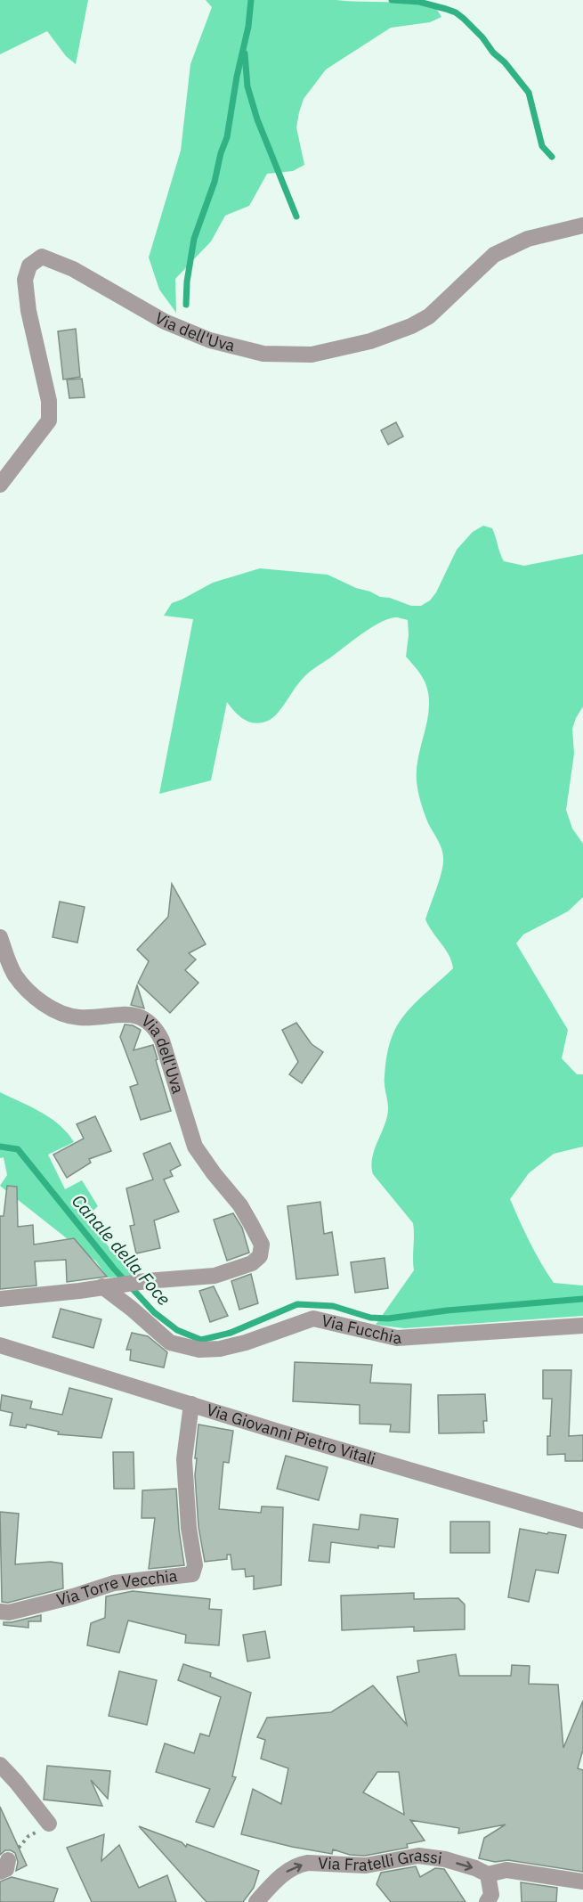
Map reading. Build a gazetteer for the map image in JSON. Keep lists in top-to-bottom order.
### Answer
{
  "streets": {
    "street": [
      "Via dell'Uva",
      "Via Fucchia",
      "Via Giovanni Pietro Vitali",
      "Via Torre Vecchia",
      "Via Fratelli Grassi"
    ]
  },
  "crossings": [
    ["Via dell'Uva", "Via Fucchia"],
    ["Via Giovanni Pietro Vitali", "Via Torre Vecchia"]
  ],
  "one_way": ["Via Fratelli Grassi"],
  "water": ["Canale della Foce"]
}
